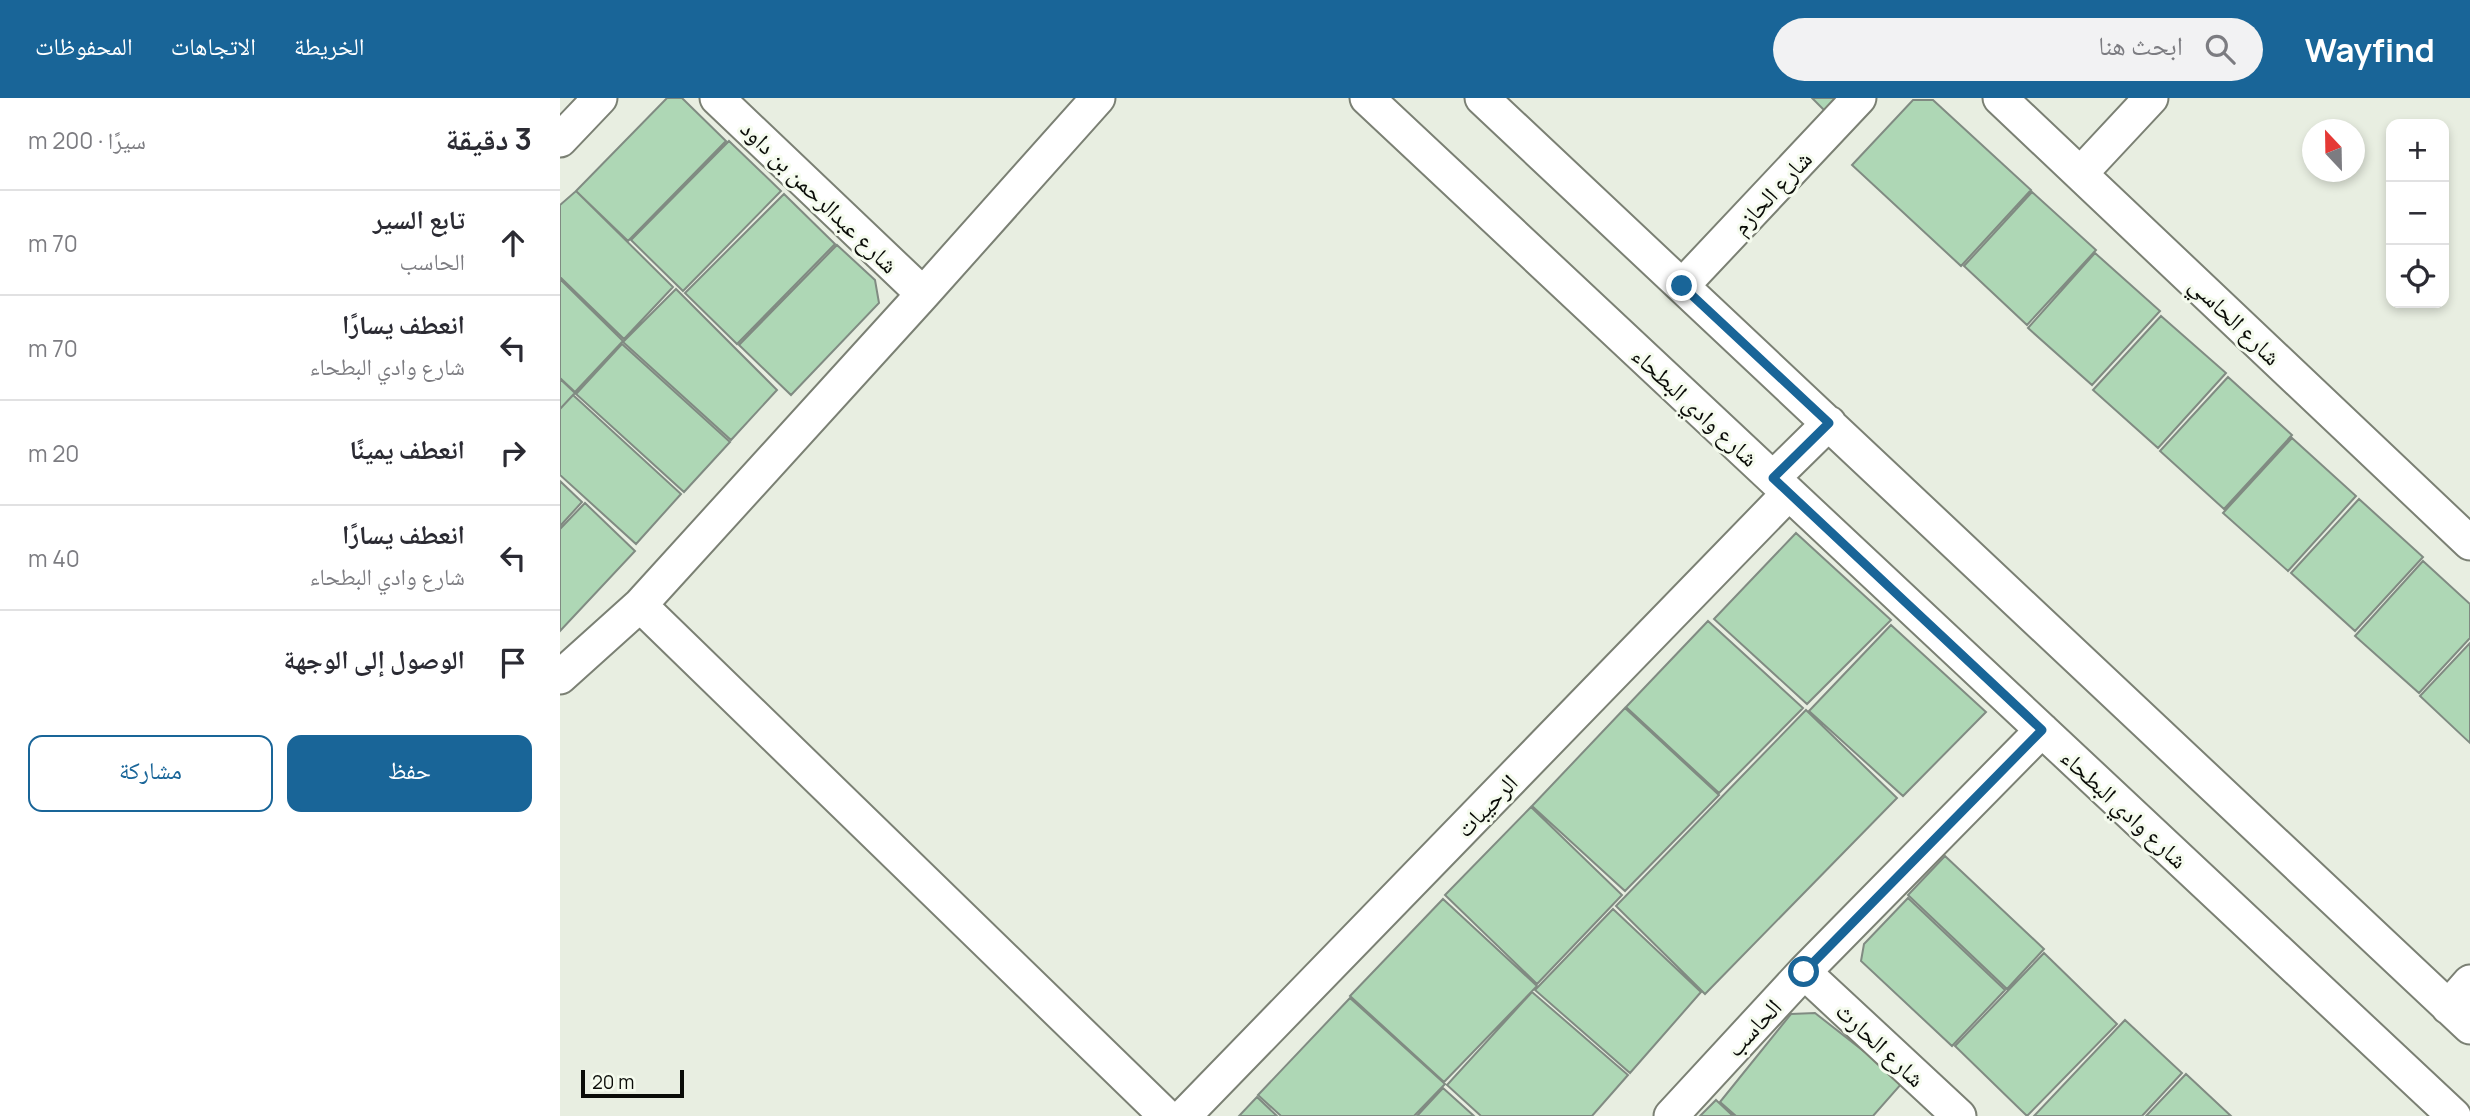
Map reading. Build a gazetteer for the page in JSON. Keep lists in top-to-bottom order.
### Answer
{
  "streets": {
    "street": [
      "شارع الحازم",
      "شارع عبدالرحمن بن داود",
      "شارع الحاسي",
      "شارع وادي البطحاء",
      "الرحيبات",
      "الحاسب",
      "شارع الحارث"
    ]
  },
  "crossings": [
    ["شارع وادي البطحاء", "الرحيبات"],
    ["شارع وادي البطحاء", "الحاسب"],
    ["الحاسب", "شارع الحارث"]
  ],
  "scale_bar": "20 m",
  "north": "top",
  "page": {
    "header": "Wayfind",
    "search": "ابحث هنا",
    "nav": ["الخريطة", "الاتجاهات", "المحفوظات"],
    "heading": ["3 دقيقة", "سيرًا · 200 m"],
    "map_buttons": ["+", "−"],
    "list": [
      ["تابع السير", "الحاسب", "70 m"],
      ["انعطف يسارًا", "شارع وادي البطحاء", "70 m"],
      ["انعطف يمينًا", "20 m"],
      ["انعطف يسارًا", "شارع وادي البطحاء", "40 m"],
      "الوصول إلى الوجهة"
    ],
    "buttons": ["حفظ", "مشاركة"],
    "scale": "20 m"
  }
}
